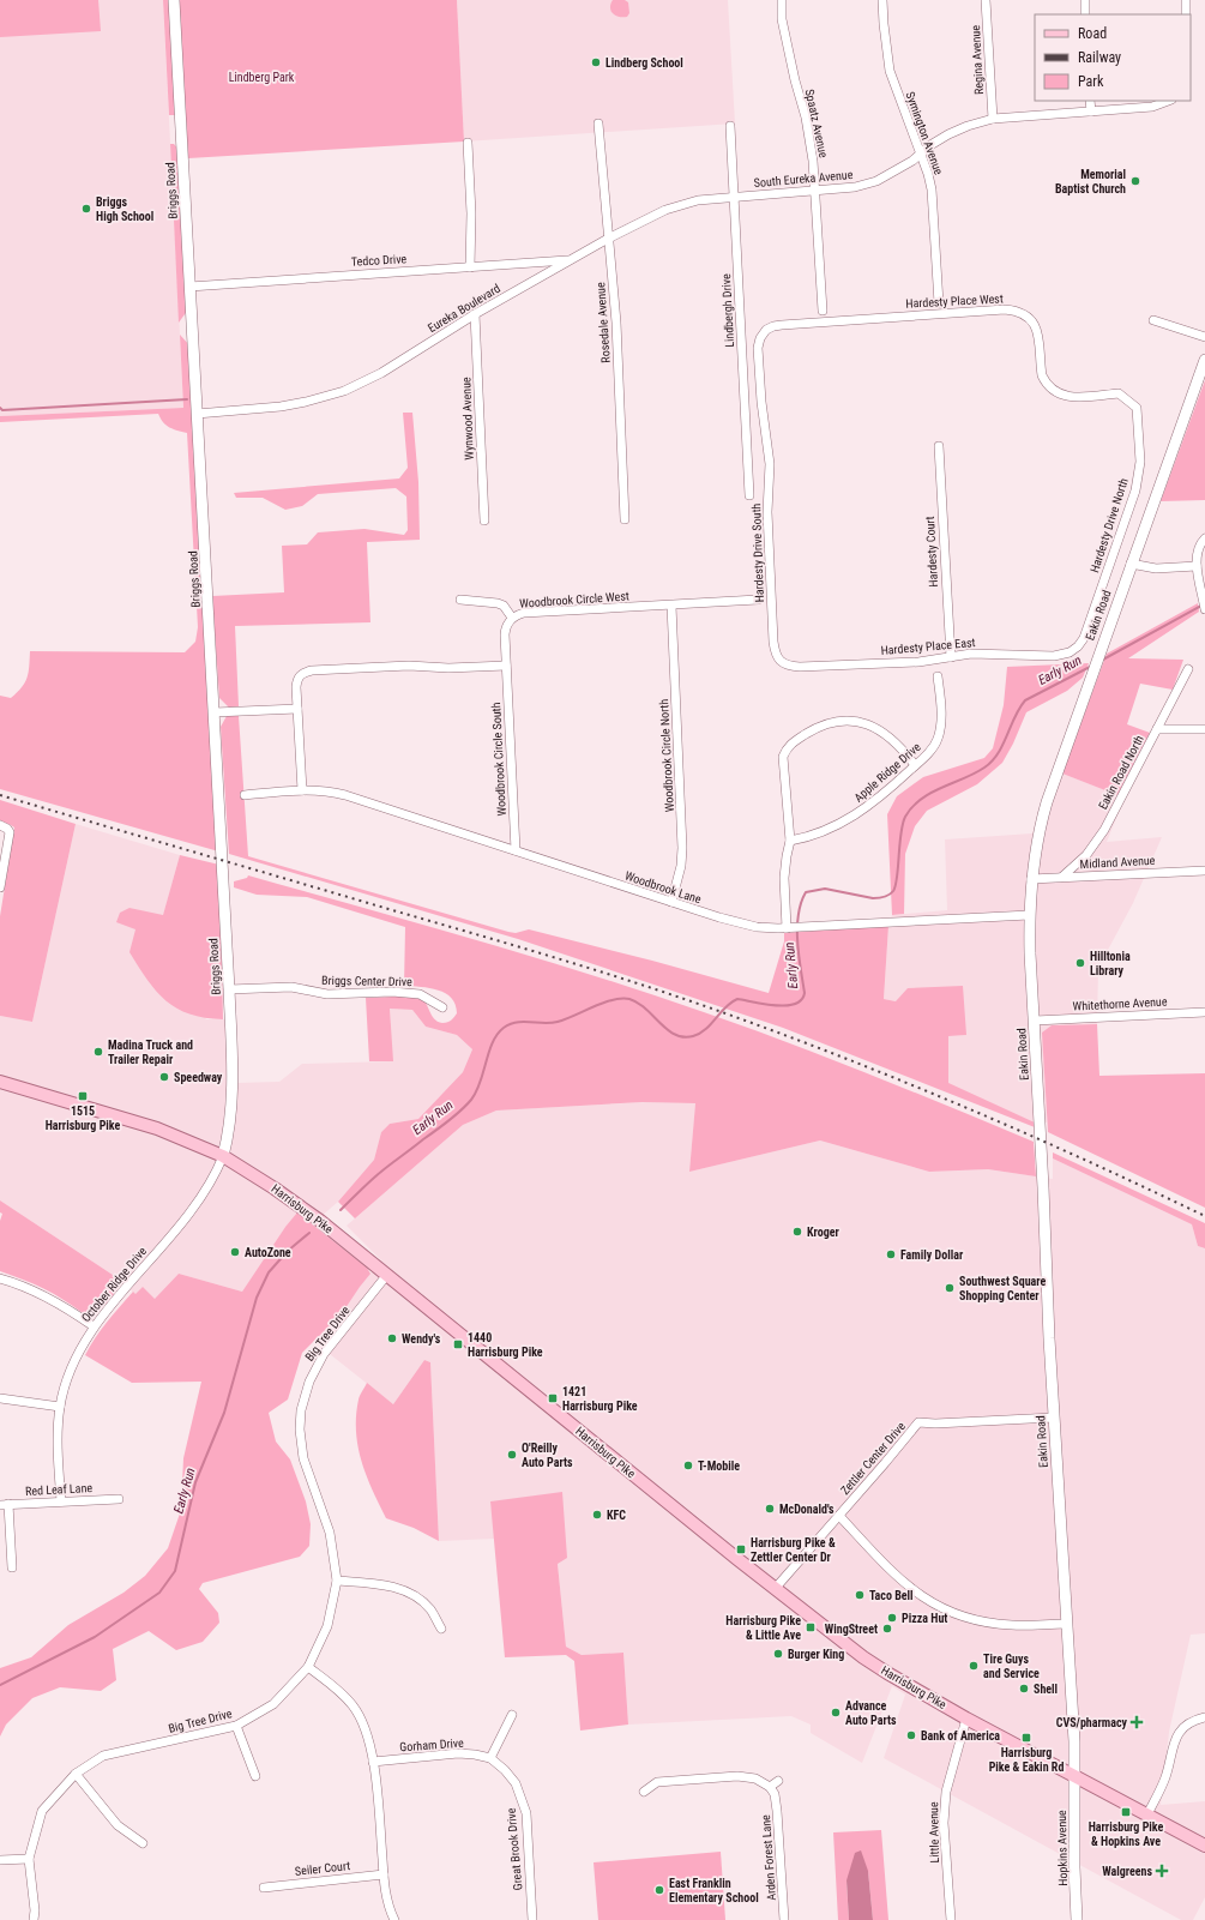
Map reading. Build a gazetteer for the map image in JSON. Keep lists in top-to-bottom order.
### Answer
{
  "streets": {
    "main road": ["Harrisburg Pike"],
    "street": [
      "Regina Avenue",
      "Spaatz Avenue",
      "Symington Avenue",
      "South Eureka Avenue",
      "Briggs Road",
      "Tedco Drive",
      "Hardesty Place West",
      "Eureka Boulevard",
      "Lindbergh Drive",
      "Rosedale Avenue",
      "Wynwood Avenue",
      "Hardesty Drive North",
      "Hardesty Court",
      "Hardesty Drive South",
      "Woodbrook Circle West",
      "Eakin Road",
      "Hardesty Place East",
      "Woodbrook Circle North",
      "Woodbrook Circle South",
      "Apple Ridge Drive",
      "Eakin Road North",
      "Midland Avenue",
      "Woodbrook Lane",
      "Briggs Center Drive",
      "Whitethorne Avenue",
      "October Ridge Drive",
      "Big Tree Drive",
      "Zettler Center Drive",
      "Red Leaf Lane",
      "Gorham Drive",
      "Little Avenue",
      "Hopkins Avenue",
      "Great Brook Drive",
      "Arden Forest Lane",
      "Seiler Court"
    ]
  },
  "crossings": [
    ["Regina Avenue", "South Eureka Avenue"],
    ["Spaatz Avenue", "South Eureka Avenue"],
    ["Symington Avenue", "South Eureka Avenue"],
    ["South Eureka Avenue", "Eureka Boulevard"],
    ["South Eureka Avenue", "Lindbergh Drive"],
    ["Briggs Road", "Tedco Drive"],
    ["Briggs Road", "Eureka Boulevard"],
    ["Briggs Road", "Briggs Center Drive"],
    ["Briggs Road", "Harrisburg Pike"],
    ["Briggs Road", "October Ridge Drive"],
    ["Tedco Drive", "Eureka Boulevard"],
    ["Hardesty Place West", "Hardesty Drive North"],
    ["Hardesty Place West", "Hardesty Drive South"],
    ["Eureka Boulevard", "Lindbergh Drive"],
    ["Eureka Boulevard", "Rosedale Avenue"],
    ["Eureka Boulevard", "Wynwood Avenue"],
    ["Hardesty Drive North", "Hardesty Place East"],
    ["Hardesty Court", "Hardesty Place East"],
    ["Hardesty Drive South", "Hardesty Place East"],
    ["Woodbrook Circle West", "Woodbrook Circle North"],
    ["Woodbrook Circle West", "Woodbrook Circle South"],
    ["Eakin Road", "Midland Avenue"],
    ["Eakin Road", "Woodbrook Lane"],
    ["Eakin Road", "Whitethorne Avenue"],
    ["Eakin Road", "Harrisburg Pike"],
    ["Eakin Road", "Zettler Center Drive"],
    ["Eakin Road", "Hopkins Avenue"],
    ["Woodbrook Circle North", "Woodbrook Lane"],
    ["Woodbrook Circle South", "Woodbrook Lane"],
    ["Eakin Road North", "Midland Avenue"],
    ["Harrisburg Pike", "October Ridge Drive"],
    ["Harrisburg Pike", "Big Tree Drive"],
    ["Harrisburg Pike", "Zettler Center Drive"],
    ["Harrisburg Pike", "Little Avenue"],
    ["Harrisburg Pike", "Hopkins Avenue"],
    ["October Ridge Drive", "Red Leaf Lane"],
    ["Gorham Drive", "Great Brook Drive"]
  ],
  "water": ["Early Run"],
  "parks": ["Lindberg Park"],
  "places": {
    "other": [
      "Lindberg School",
      "Memorial Baptist Church",
      "Briggs High School",
      "Hilltonia Library",
      "Madina Truck and Trailer Repair",
      "Speedway",
      "Kroger",
      "AutoZone",
      "Family Dollar",
      "Southwest Square Shopping Center",
      "Wendy's",
      "O'Reilly Auto Parts",
      "T-Mobile",
      "McDonald's",
      "KFC",
      "Taco Bell",
      "Pizza Hut",
      "WingStreet",
      "Burger King",
      "Tire Guys and Service",
      "Shell",
      "Advance Auto Parts",
      "Bank of America",
      "East Franklin Elementary School"
    ],
    "transit": [
      "1515 Harrisburg Pike",
      "1440 Harrisburg Pike",
      "1421 Harrisburg Pike",
      "Harrisburg Pike & Zettler Center Dr",
      "Harrisburg Pike & Little Ave",
      "Harrisburg Pike & Eakin Rd",
      "Harrisburg Pike & Hopkins Ave"
    ],
    "health": ["CVS/pharmacy", "Walgreens"]
  },
  "legend": ["Road", "Railway", "Park"]
}
